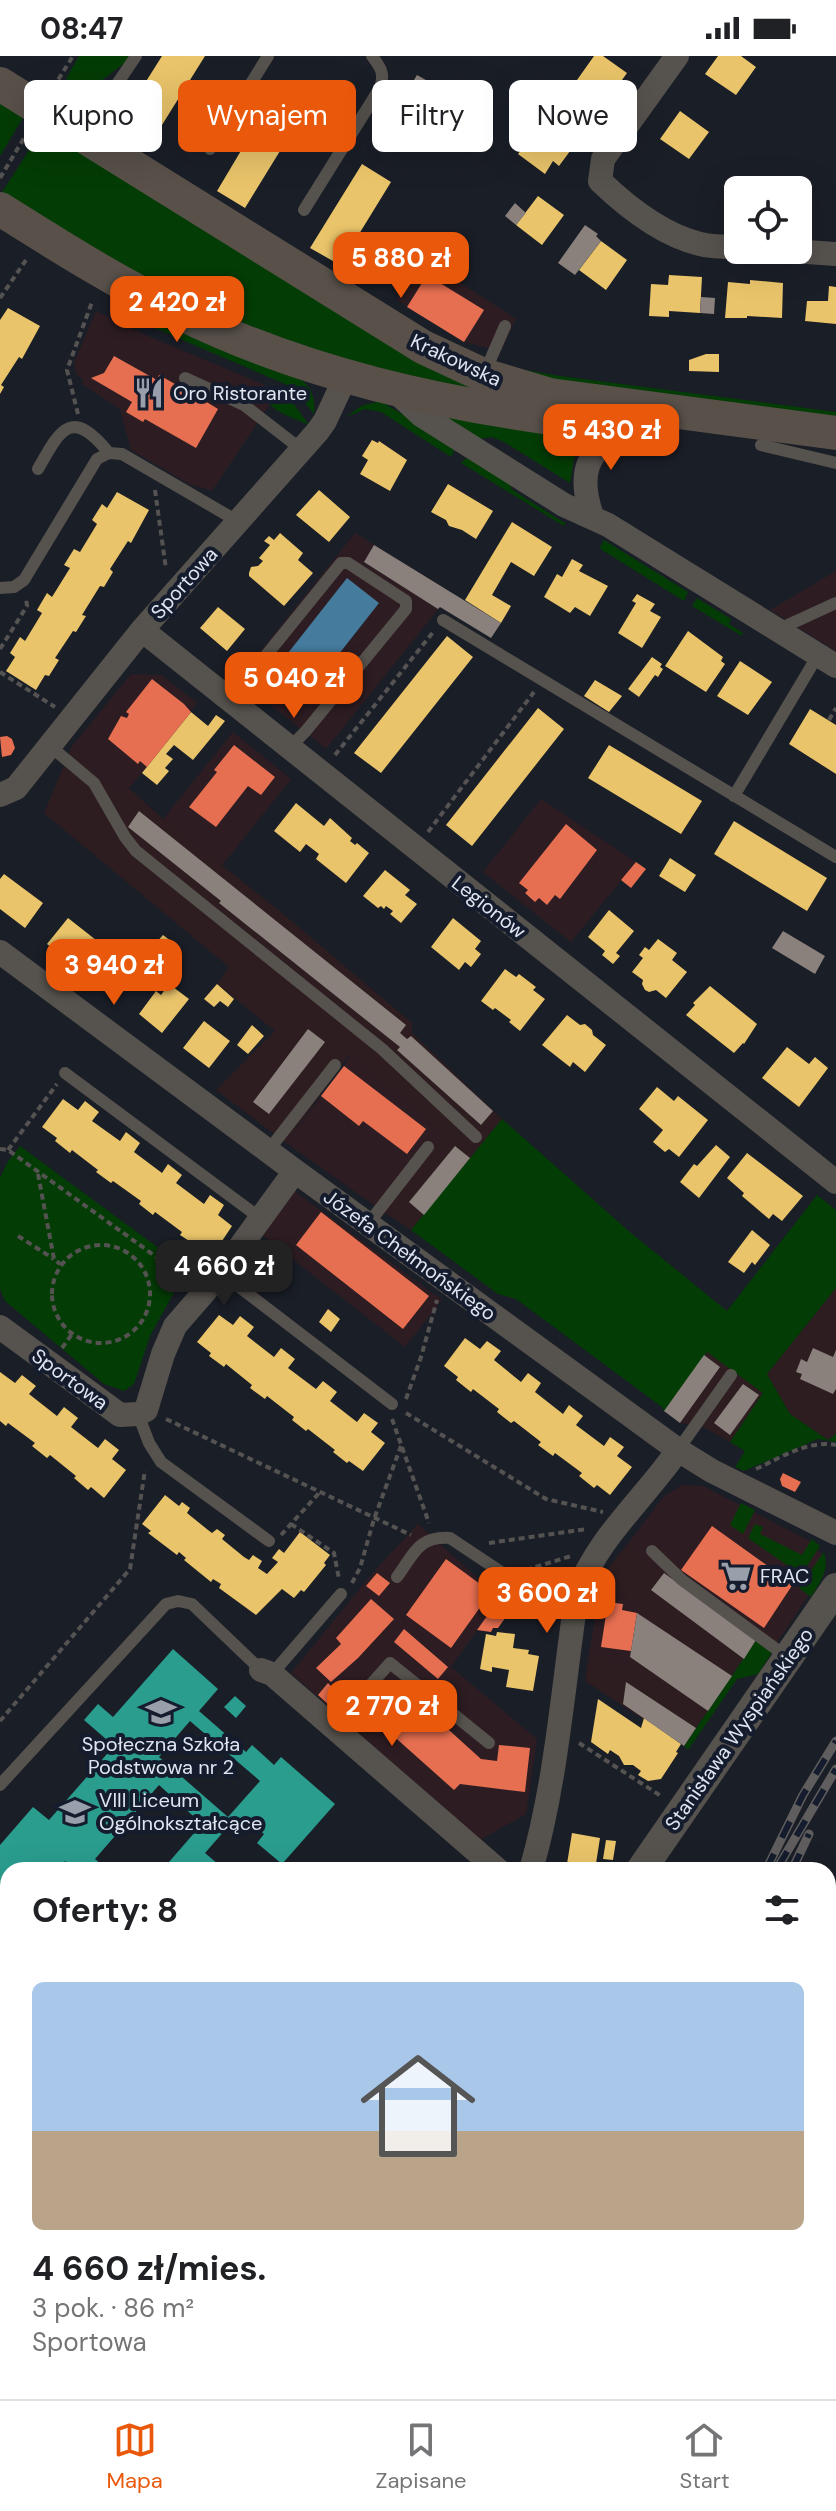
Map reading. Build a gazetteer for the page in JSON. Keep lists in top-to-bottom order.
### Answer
{
  "streets": {
    "main road": ["Krakowska"],
    "street": [
      "Sportowa",
      "Legionów",
      "Józefa Chełmońskiego",
      "Stanisława Wyspiańskiego"
    ]
  },
  "crossings": [
    ["Krakowska", "Sportowa"],
    ["Sportowa", "Legionów"]
  ],
  "places": {
    "restaurant": ["Oro Ristorante"],
    "supermarket": ["FRAC"],
    "school or university": ["Społeczna Szkoła Podstwowa nr 2", "VIII Liceum Ogólnokształcące"]
  },
  "page": {
    "status": "08:47",
    "chip": [
      "Kupno",
      "Wynajem",
      "Filtry",
      "Nowe"
    ],
    "price": [
      "5 880 zł",
      "2 420 zł",
      "5 430 zł",
      "5 040 zł",
      "3 940 zł",
      "4 660 zł",
      "3 600 zł",
      "2 770 zł"
    ],
    "heading": "Oferty: 8",
    "list": [
      {
        "name": "4 660 zł/mies.",
        "note": "3 pok. · 86 m² · Sportowa"
      }
    ],
    "tabs": ["Mapa", "Zapisane", "Start"]
  }
}
